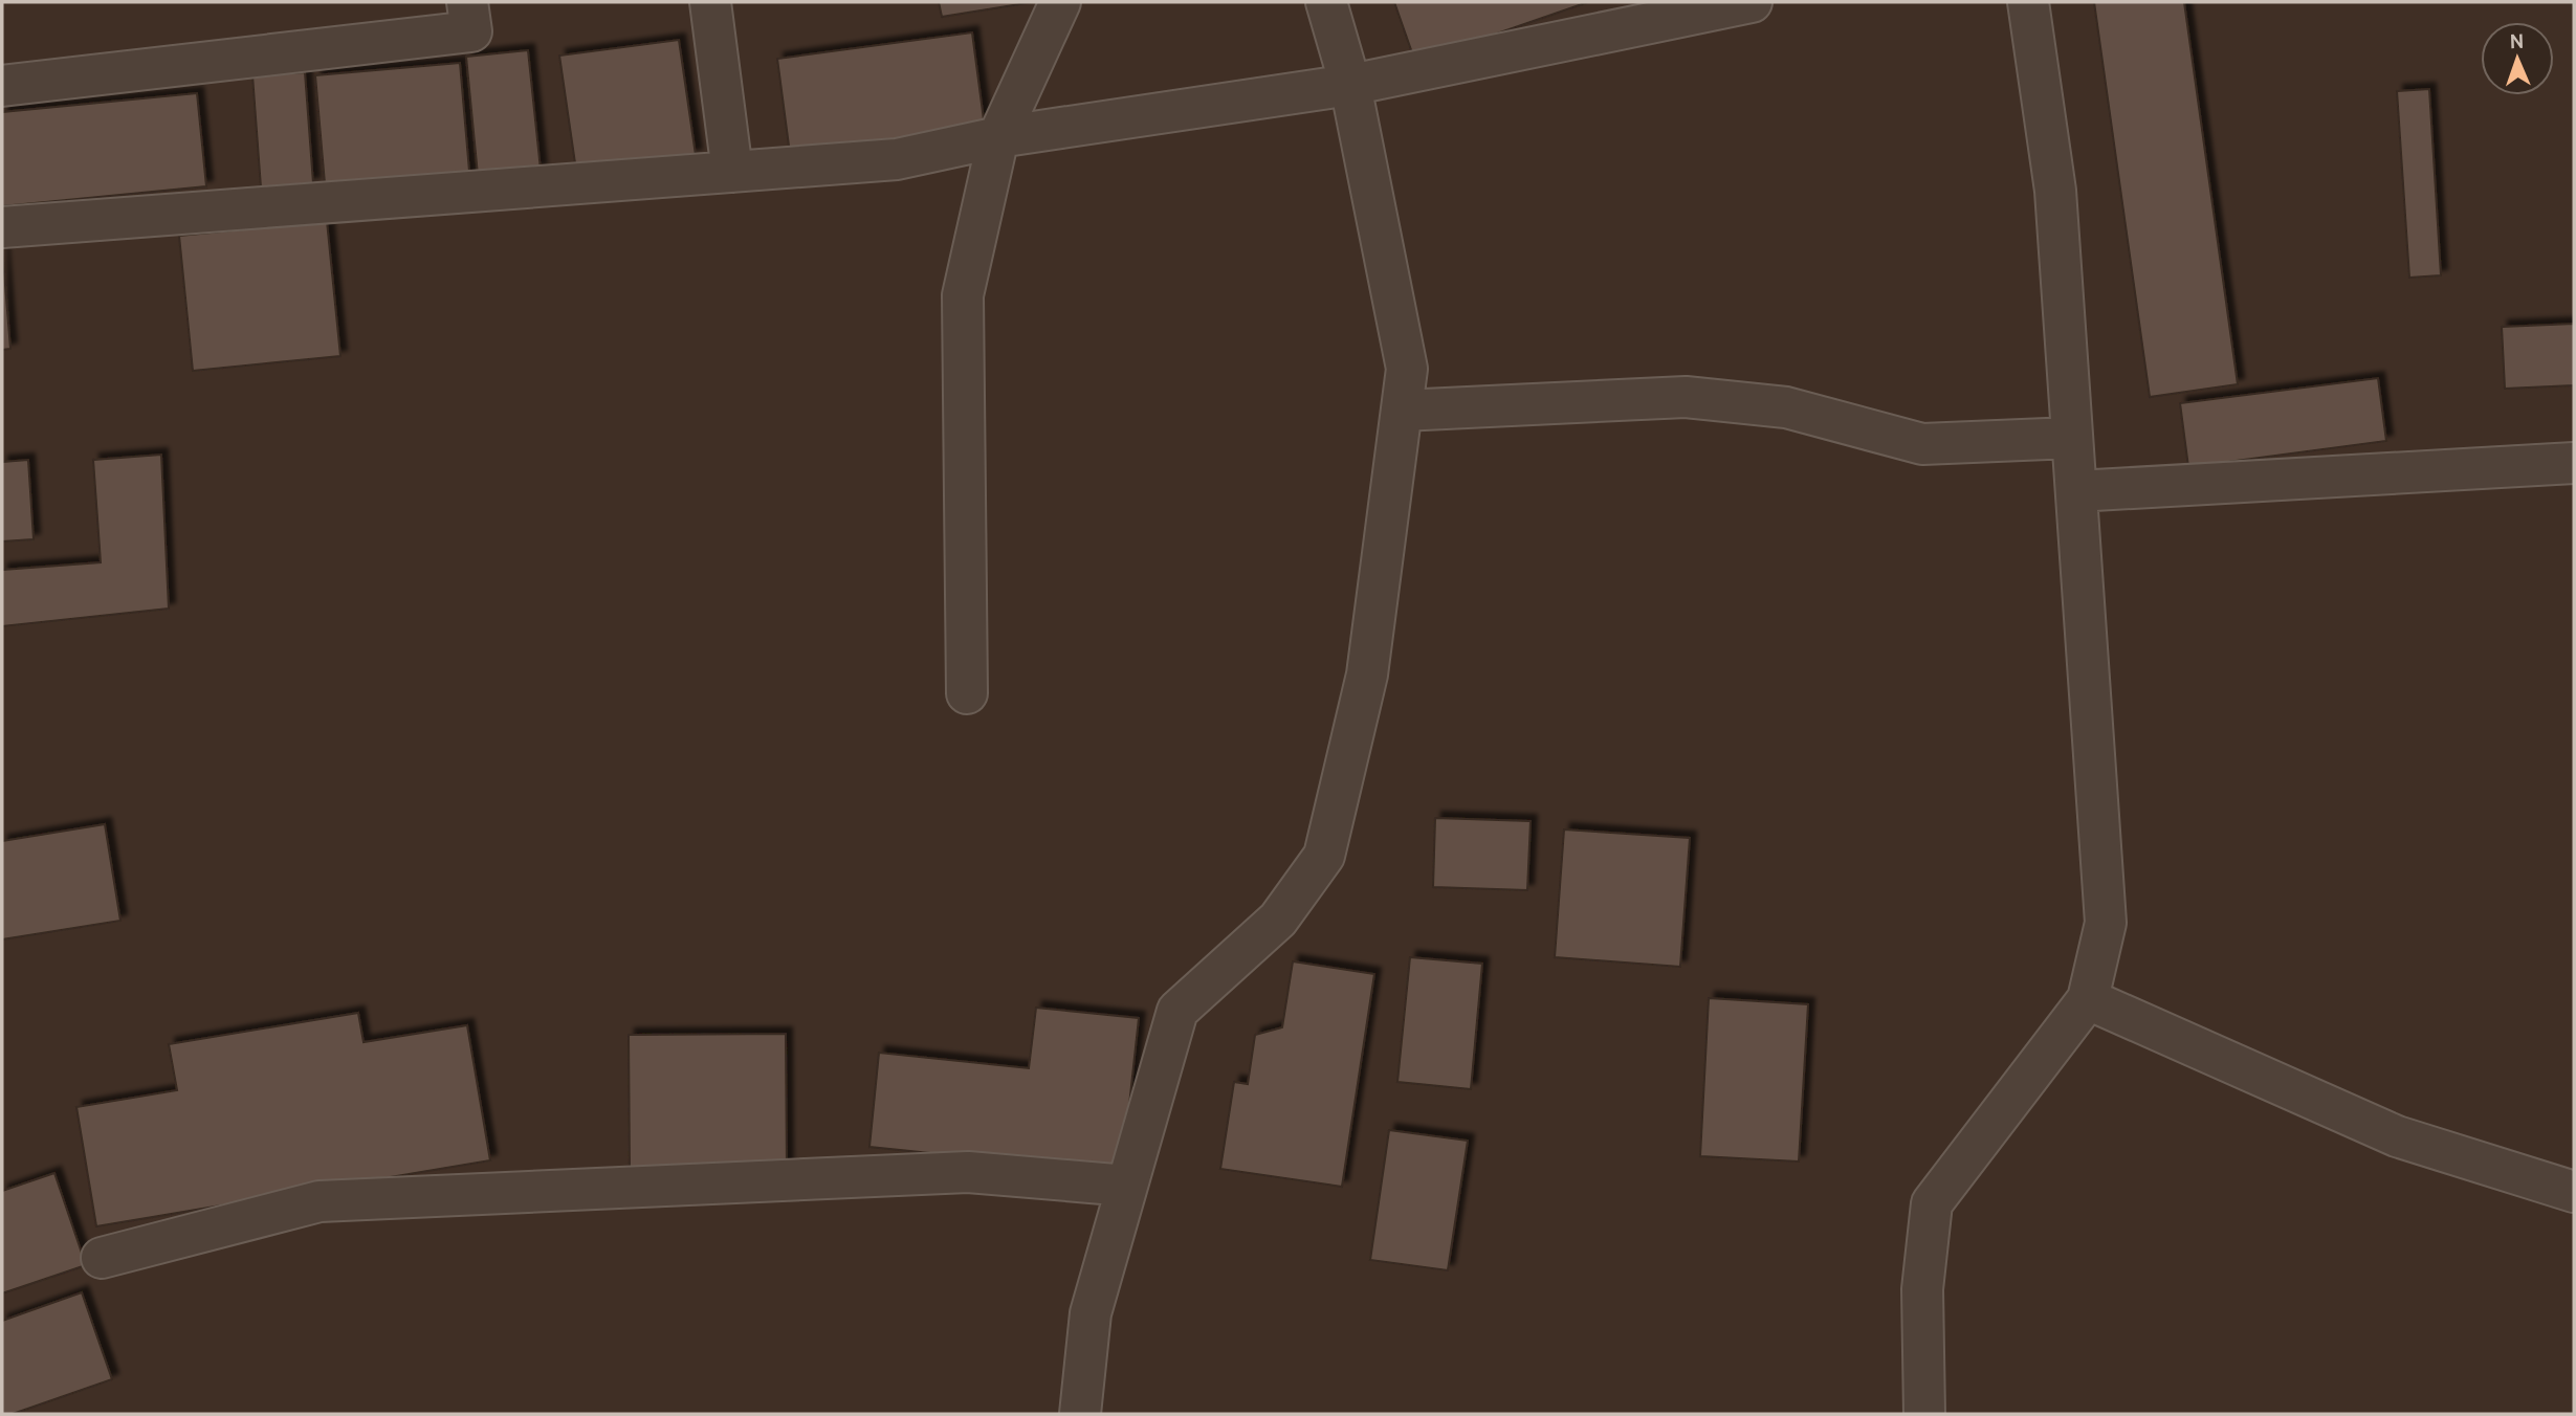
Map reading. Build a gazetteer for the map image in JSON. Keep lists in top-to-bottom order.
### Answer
{
  "north": "top"
}
